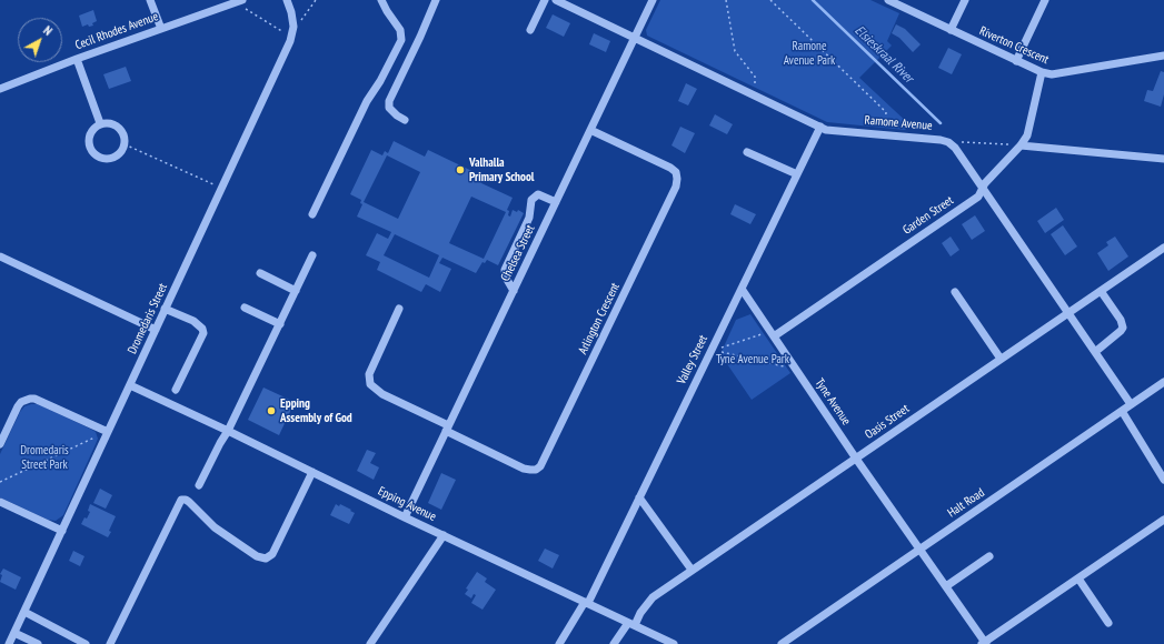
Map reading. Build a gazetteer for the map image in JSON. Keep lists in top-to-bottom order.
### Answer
{
  "streets": {
    "street": [
      "Cecil Rhodes Avenue",
      "Riverton Crescent",
      "Ramone Avenue",
      "Garden Street",
      "Chelsea Street",
      "Dromedaris Street",
      "Arlington Crescent",
      "Valley Street",
      "Tyne Avenue",
      "Oasis Street",
      "Halt Road",
      "Epping Avenue"
    ]
  },
  "crossings": [
    ["Riverton Crescent", "Garden Street"],
    ["Ramone Avenue", "Chelsea Street"],
    ["Ramone Avenue", "Valley Street"],
    ["Garden Street", "Tyne Avenue"],
    ["Chelsea Street", "Arlington Crescent"],
    ["Chelsea Street", "Epping Avenue"],
    ["Dromedaris Street", "Epping Avenue"],
    ["Valley Street", "Tyne Avenue"],
    ["Valley Street", "Epping Avenue"],
    ["Tyne Avenue", "Oasis Street"],
    ["Tyne Avenue", "Halt Road"],
    ["Oasis Street", "Epping Avenue"]
  ],
  "water": ["Elsieskraal River"],
  "parks": ["Ramone Avenue Park", "Tyne Avenue Park", "Dromedaris Street Park"],
  "places": ["Valhalla Primary School", "Epping Assembly of God"],
  "north": "top right"
}
